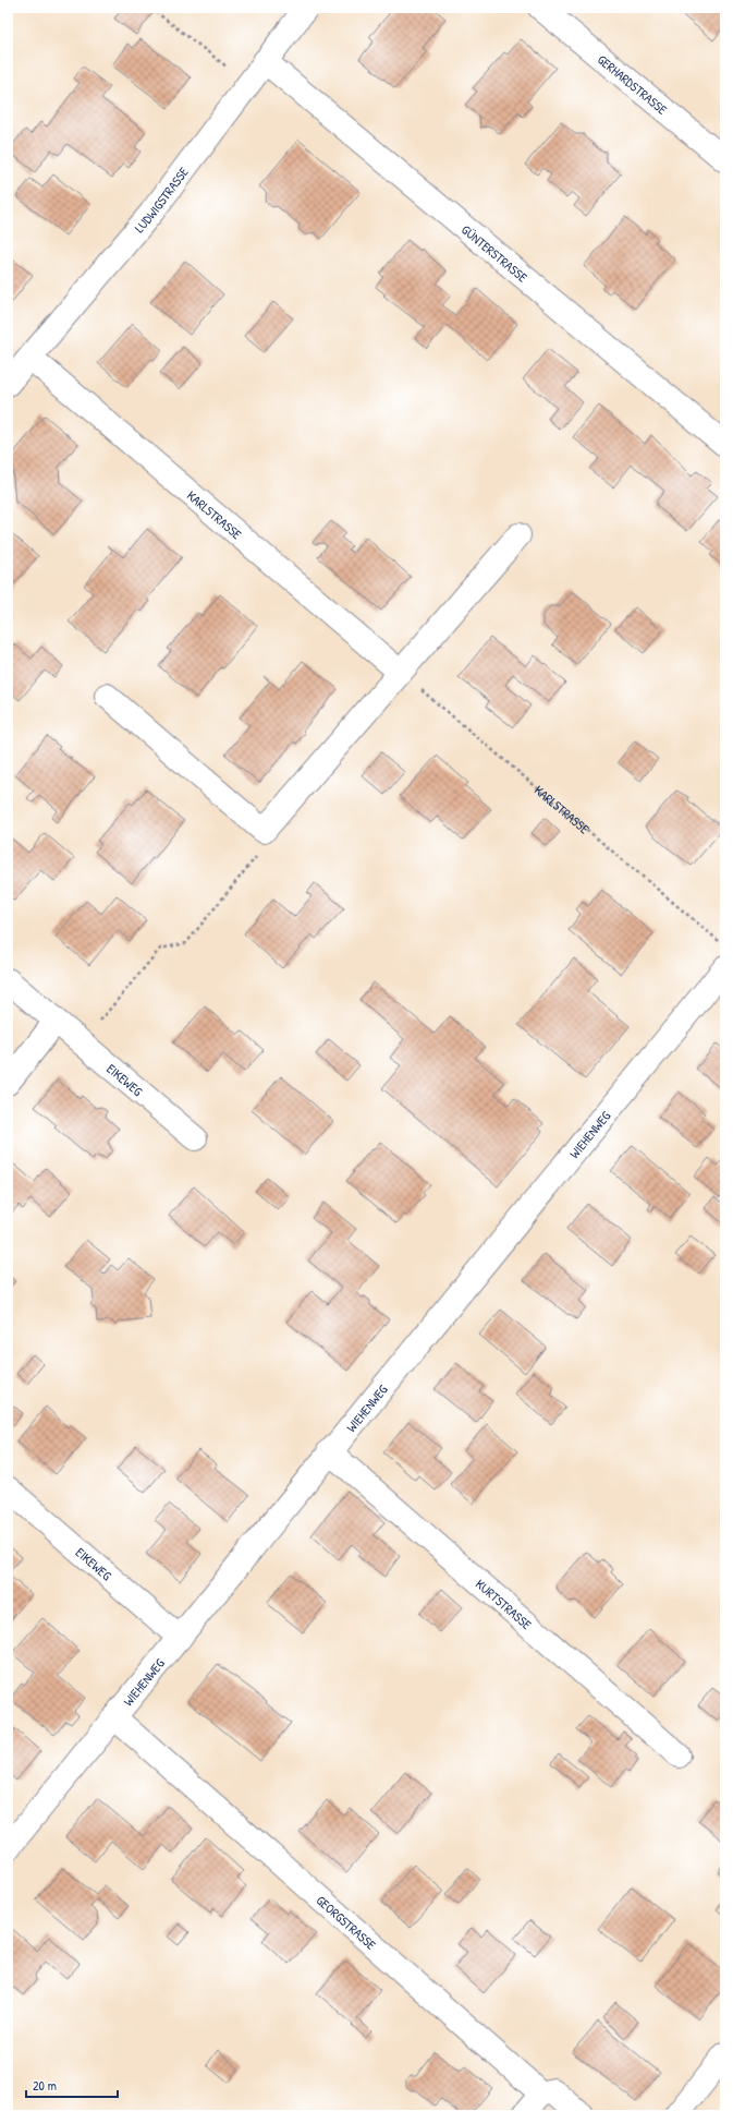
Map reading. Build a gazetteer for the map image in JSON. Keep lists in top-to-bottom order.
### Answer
{
  "streets": {
    "street": [
      "GERHARDSTRASSE",
      "LUDWIGSTRASSE",
      "GÜNTERSTRASSE",
      "KARLSTRASSE",
      "EIKEWEG",
      "WIEHENWEG",
      "KURTSTRASSE",
      "GEORGSTRASSE"
    ]
  },
  "crossings": [
    ["LUDWIGSTRASSE", "GÜNTERSTRASSE"],
    ["LUDWIGSTRASSE", "KARLSTRASSE"],
    ["EIKEWEG", "WIEHENWEG"],
    ["WIEHENWEG", "KURTSTRASSE"],
    ["WIEHENWEG", "GEORGSTRASSE"]
  ],
  "scale_bar": "20 m"
}
